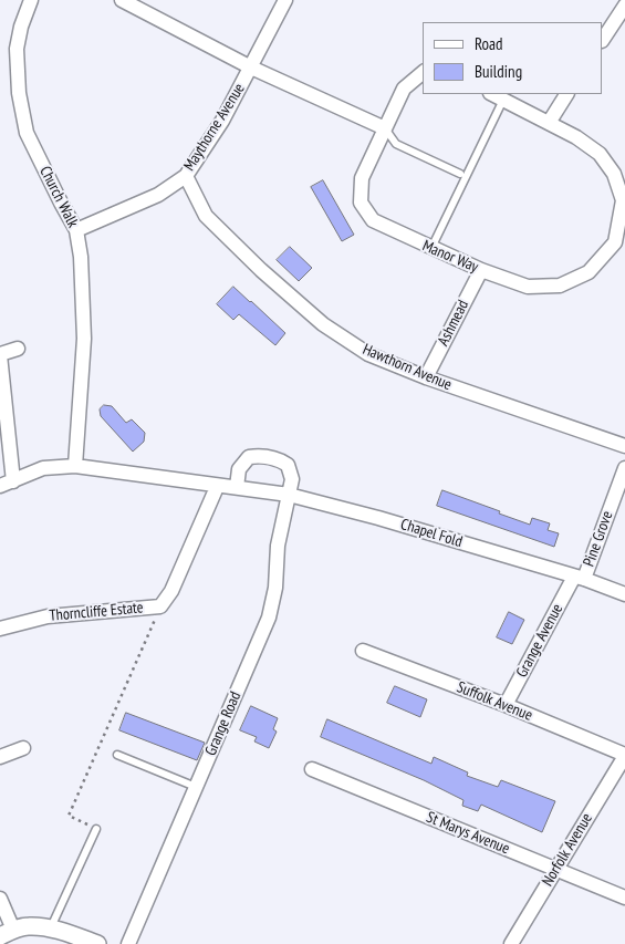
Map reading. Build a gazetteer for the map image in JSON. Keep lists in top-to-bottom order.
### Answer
{
  "streets": {
    "street": [
      "Maythorne Avenue",
      "Church Walk",
      "Manor Way",
      "Ashmead",
      "Hawthorn Avenue",
      "Chapel Fold",
      "Pine Grove",
      "Thorncliffe Estate",
      "Grange Avenue",
      "Suffolk Avenue",
      "Grange Road",
      "St Marys Avenue",
      "Norfolk Avenue"
    ]
  },
  "crossings": [
    ["Maythorne Avenue", "Church Walk"],
    ["Maythorne Avenue", "Hawthorn Avenue"],
    ["Church Walk", "Chapel Fold"],
    ["Manor Way", "Ashmead"],
    ["Ashmead", "Hawthorn Avenue"],
    ["Chapel Fold", "Pine Grove"],
    ["Chapel Fold", "Thorncliffe Estate"],
    ["Chapel Fold", "Grange Avenue"],
    ["Chapel Fold", "Grange Road"],
    ["Pine Grove", "Grange Avenue"],
    ["Grange Avenue", "Suffolk Avenue"],
    ["Suffolk Avenue", "Norfolk Avenue"],
    ["St Marys Avenue", "Norfolk Avenue"]
  ],
  "legend": ["Road", "Building"]
}
